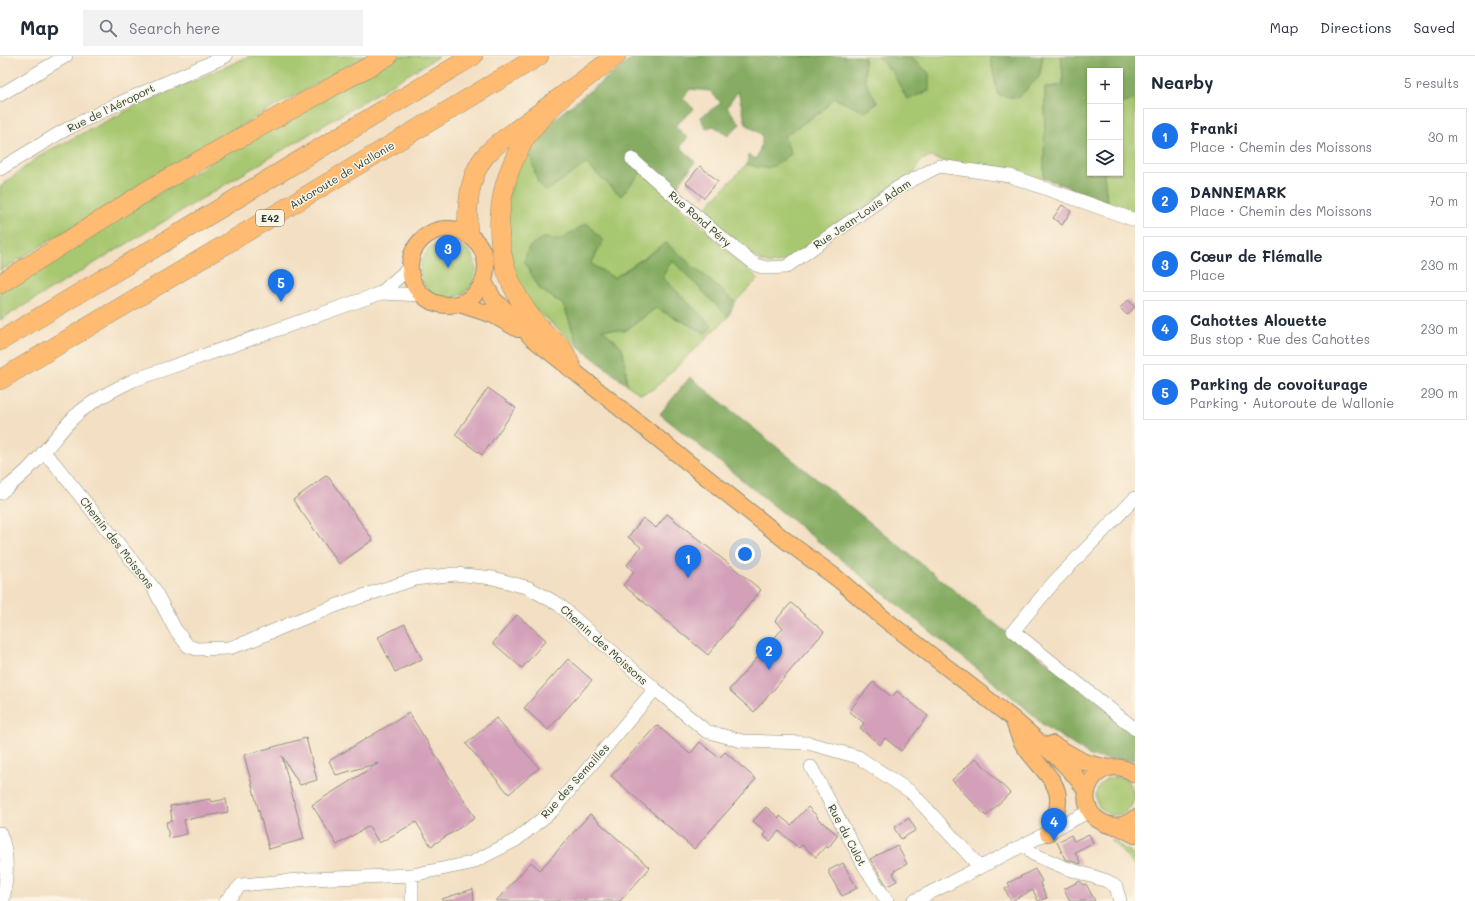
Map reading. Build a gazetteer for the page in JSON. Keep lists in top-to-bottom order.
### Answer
{
  "streets": {
    "highway": ["Autoroute de Wallonie", "E42"],
    "street": [
      "Rue de l'Aéroport",
      "Rue Jean-Louis Adam",
      "Rue Rond Péry",
      "Chemin des Moissons",
      "Rue des Semailles",
      "Rue du Culot"
    ]
  },
  "crossings": [
    ["Rue Jean-Louis Adam", "Rue Rond Péry"],
    ["Chemin des Moissons", "Rue des Semailles"]
  ],
  "page": {
    "header": "Map",
    "search": "Search here",
    "nav": ["Map", "Directions", "Saved"],
    "heading": ["Nearby", "5 results"],
    "map_buttons": ["+", "−"],
    "list": [
      {
        "mark": "1",
        "name": "Franki",
        "note": "Place · Chemin des Moissons",
        "value": "30 m"
      },
      {
        "mark": "2",
        "name": "DANNEMARK",
        "note": "Place · Chemin des Moissons",
        "value": "70 m"
      },
      {
        "mark": "3",
        "name": "Cœur de Flémalle",
        "note": "Place",
        "value": "230 m"
      },
      {
        "mark": "4",
        "name": "Cahottes Alouette",
        "note": "Bus stop · Rue des Cahottes",
        "value": "230 m"
      },
      {
        "mark": "5",
        "name": "Parking de covoiturage",
        "note": "Parking · Autoroute de Wallonie",
        "value": "290 m"
      }
    ],
    "pins": [
      "3",
      "5",
      "1",
      "2",
      "4"
    ]
  }
}
